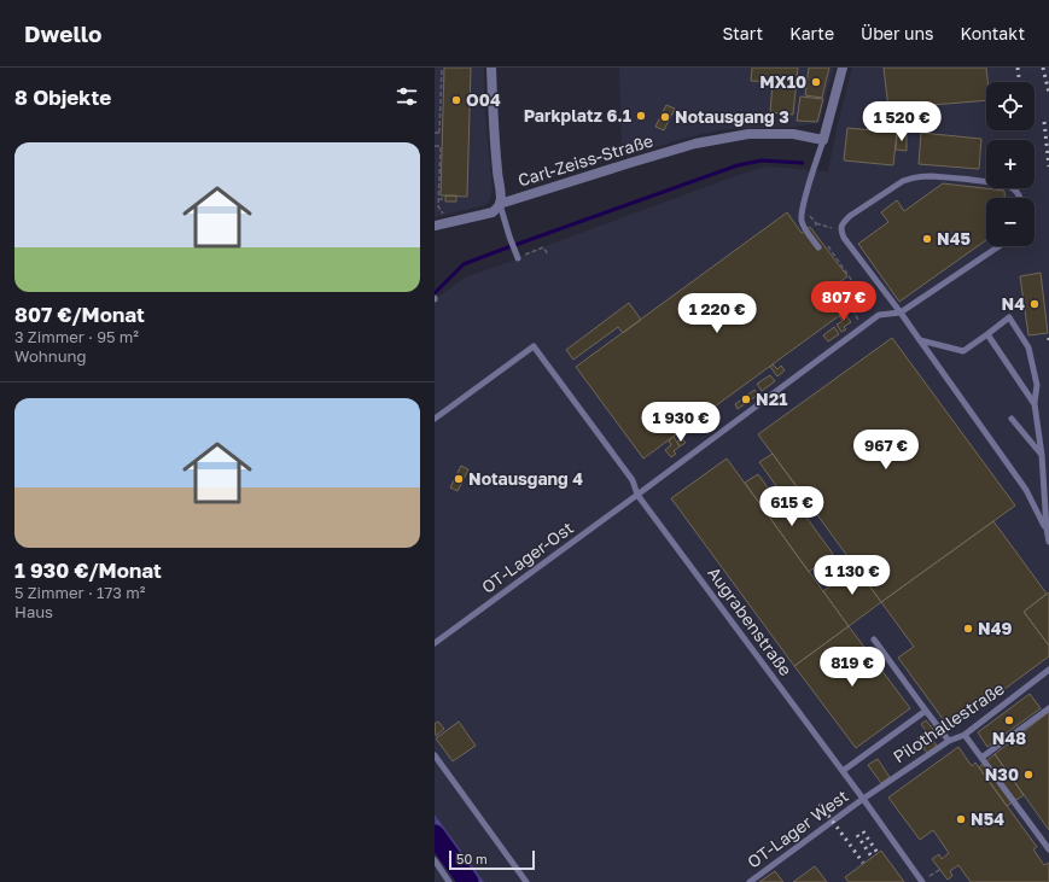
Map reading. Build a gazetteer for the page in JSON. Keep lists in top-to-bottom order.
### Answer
{
  "streets": {
    "street": ["Carl-Zeiss-Straße"],
    "lane": [
      "OT-Lager-Ost",
      "Augrabenstraße",
      "Pilothallestraße",
      "OT-Lager West"
    ]
  },
  "crossings": [
    ["OT-Lager-Ost", "Augrabenstraße"],
    ["Augrabenstraße", "Pilothallestraße"],
    ["Augrabenstraße", "OT-Lager West"],
    ["Pilothallestraße", "OT-Lager West"]
  ],
  "places": [
    "MX10",
    "O04",
    "Parkplatz 6.1",
    "Notausgang 3",
    "N45",
    "N4",
    "N21",
    "Notausgang 4",
    "N49",
    "N48",
    "N30",
    "N54"
  ],
  "scale_bar": "50 m",
  "page": {
    "header": "Dwello",
    "nav": [
      "Start",
      "Karte",
      "Über uns",
      "Kontakt"
    ],
    "heading": "8 Objekte",
    "map_buttons": ["+", "−"],
    "price": [
      "1 520 €",
      "807 €",
      "1 220 €",
      "1 930 €",
      "967 €",
      "615 €",
      "1 130 €",
      "819 €"
    ],
    "list": [
      {
        "name": "807 €/Monat",
        "note": "3 Zimmer · 95 m² · Wohnung"
      },
      {
        "name": "1 930 €/Monat",
        "note": "5 Zimmer · 173 m² · Haus"
      }
    ],
    "scale": "50 m"
  }
}
